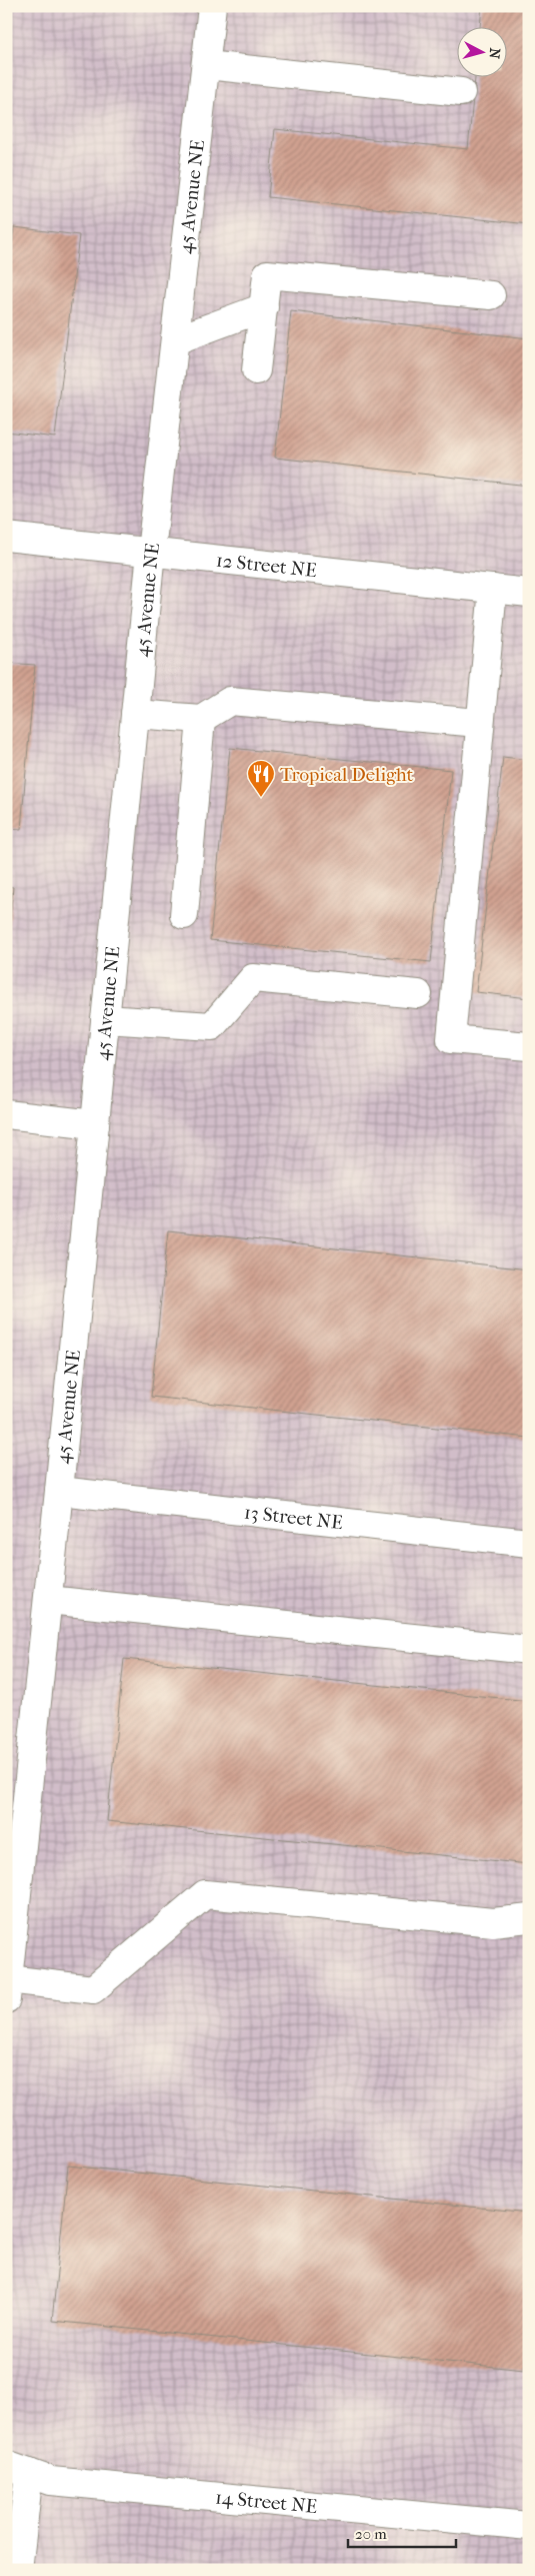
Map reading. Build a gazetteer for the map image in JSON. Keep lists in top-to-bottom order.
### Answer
{
  "streets": {
    "street": [
      "45 Avenue NE",
      "12 Street NE",
      "13 Street NE",
      "14 Street NE"
    ]
  },
  "crossings": [
    ["45 Avenue NE", "12 Street NE"],
    ["45 Avenue NE", "13 Street NE"]
  ],
  "places": {
    "restaurant": ["Tropical Delight"]
  },
  "scale_bar": "20 m",
  "north": "right"
}
